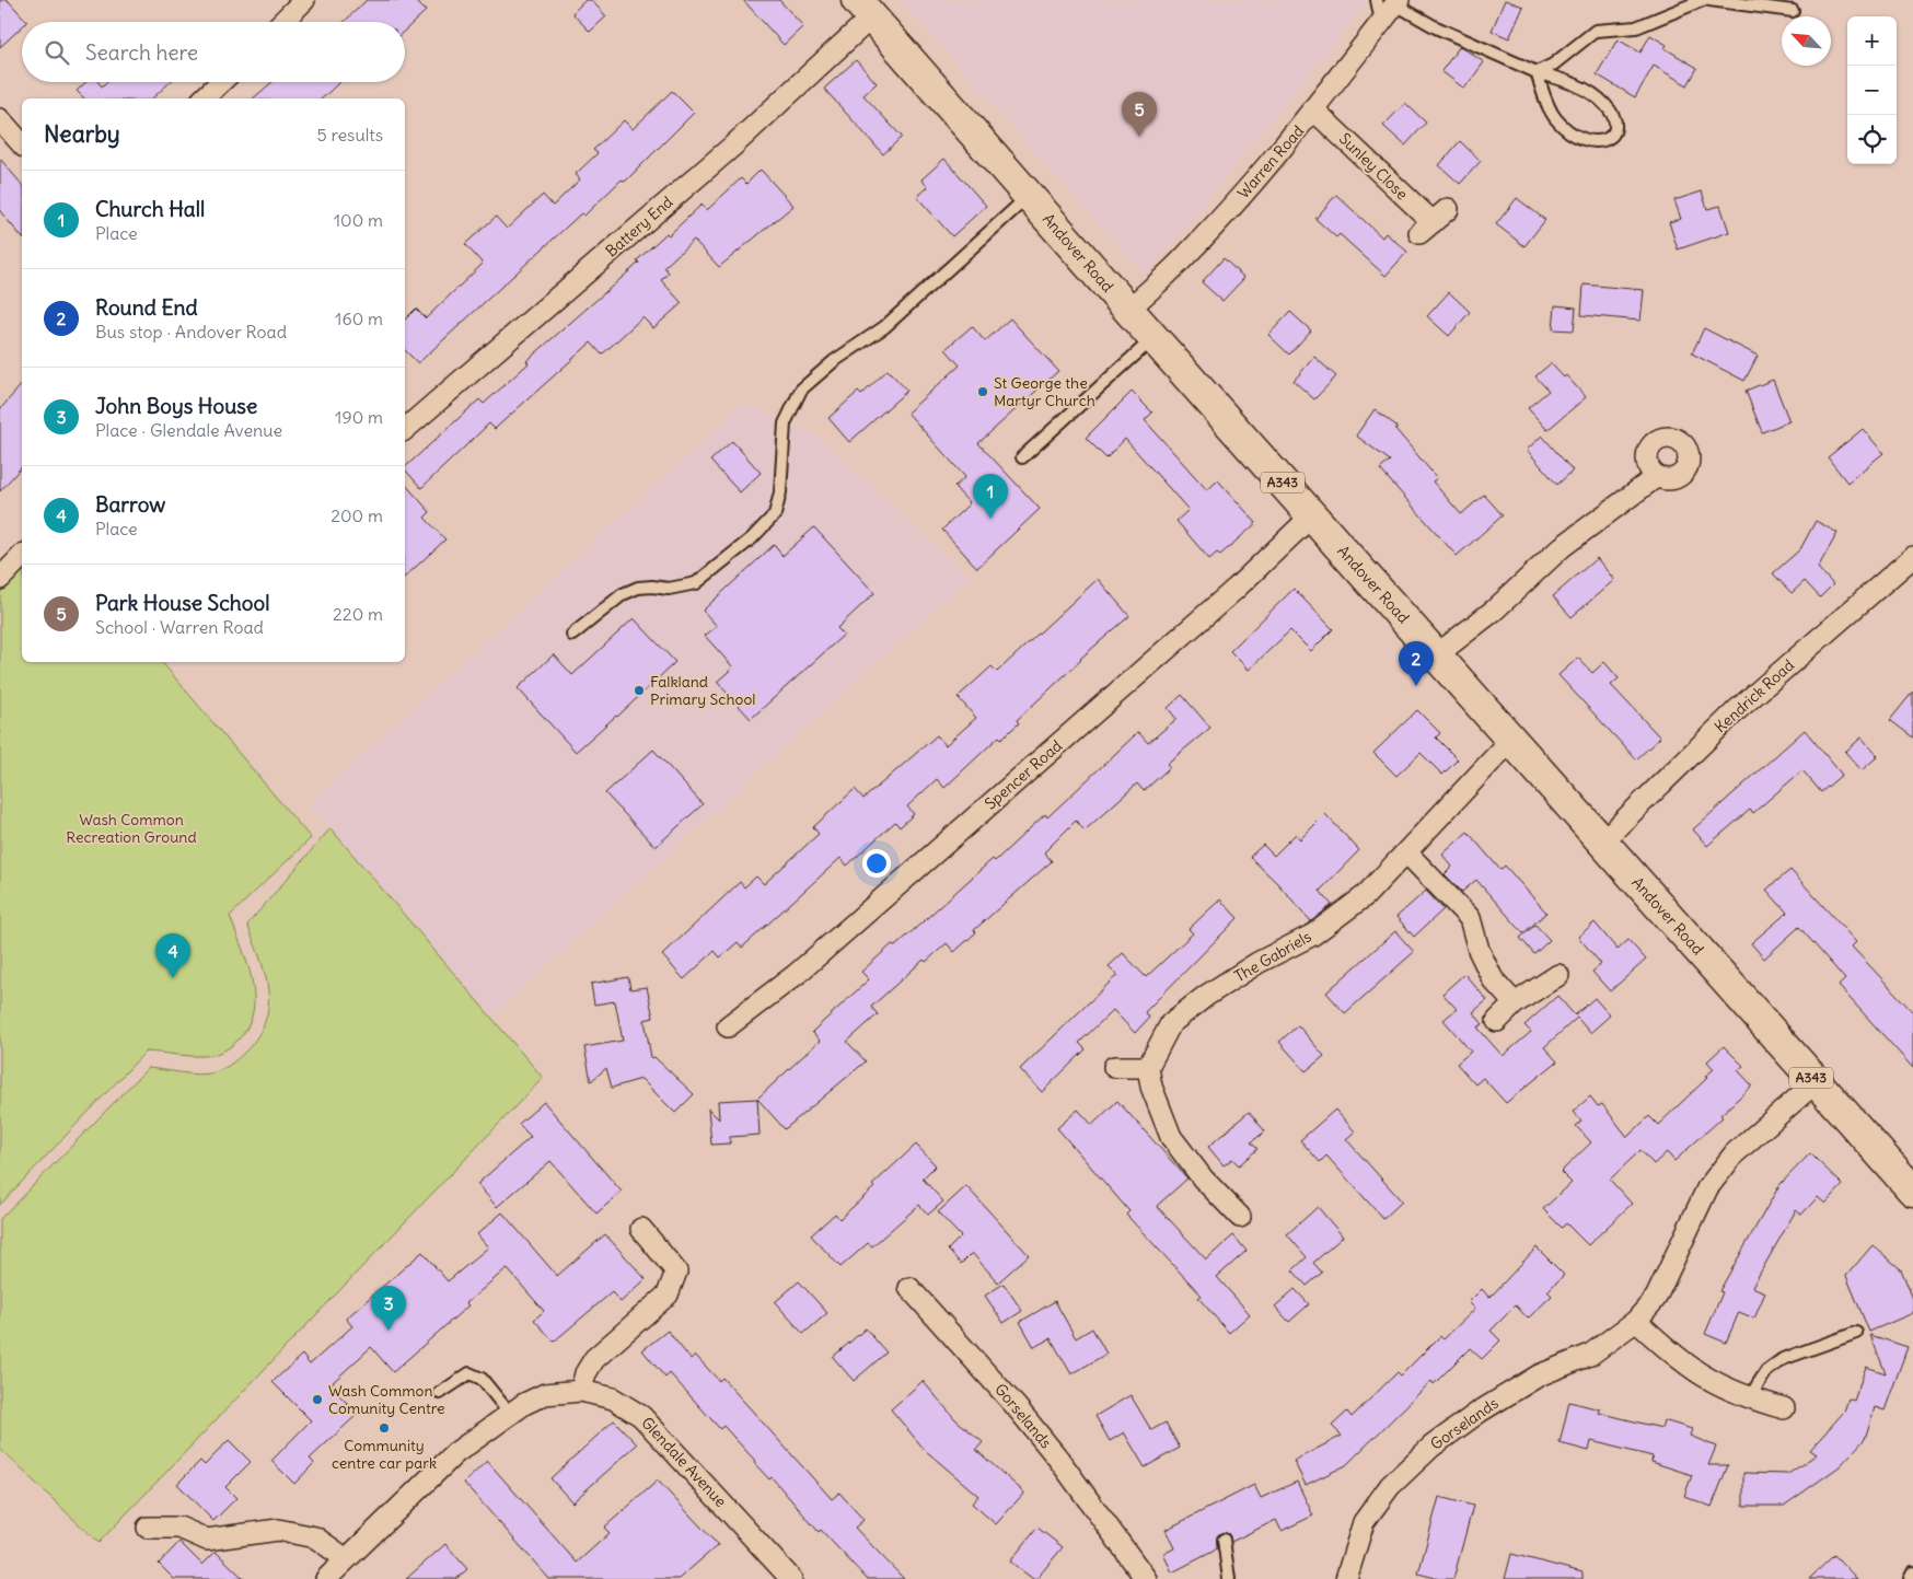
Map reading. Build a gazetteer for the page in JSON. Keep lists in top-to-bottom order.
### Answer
{
  "streets": {
    "main road": ["Andover Road", "A343"],
    "street": [
      "Warren Road",
      "Sunley Close",
      "Battery End",
      "Kendrick Road",
      "Spencer Road",
      "The Gabriels",
      "Gorselands",
      "Glendale Avenue"
    ]
  },
  "crossings": [
    ["Warren Road", "Sunley Close"],
    ["Warren Road", "Andover Road"],
    ["Battery End", "Andover Road"],
    ["Andover Road", "Kendrick Road"],
    ["Andover Road", "Spencer Road"],
    ["Andover Road", "The Gabriels"],
    ["Andover Road", "Gorselands"]
  ],
  "parks": ["Wash Common Recreation Ground"],
  "places": [
    "St George the Martyr Church",
    "Falkland Primary School",
    "Wash Common Comunity Centre",
    "Community centre car park"
  ],
  "north": "top left",
  "page": {
    "map_buttons": ["+", "−"],
    "search": "Search here",
    "pins": [
      "5",
      "1",
      "2",
      "4",
      "3"
    ],
    "heading": ["Nearby", "5 results"],
    "list": [
      {
        "mark": "1",
        "name": "Church Hall",
        "note": "Place",
        "value": "100 m"
      },
      {
        "mark": "2",
        "name": "Round End",
        "note": "Bus stop · Andover Road",
        "value": "160 m"
      },
      {
        "mark": "3",
        "name": "John Boys House",
        "note": "Place · Glendale Avenue",
        "value": "190 m"
      },
      {
        "mark": "4",
        "name": "Barrow",
        "note": "Place",
        "value": "200 m"
      },
      {
        "mark": "5",
        "name": "Park House School",
        "note": "School · Warren Road",
        "value": "220 m"
      }
    ]
  }
}
